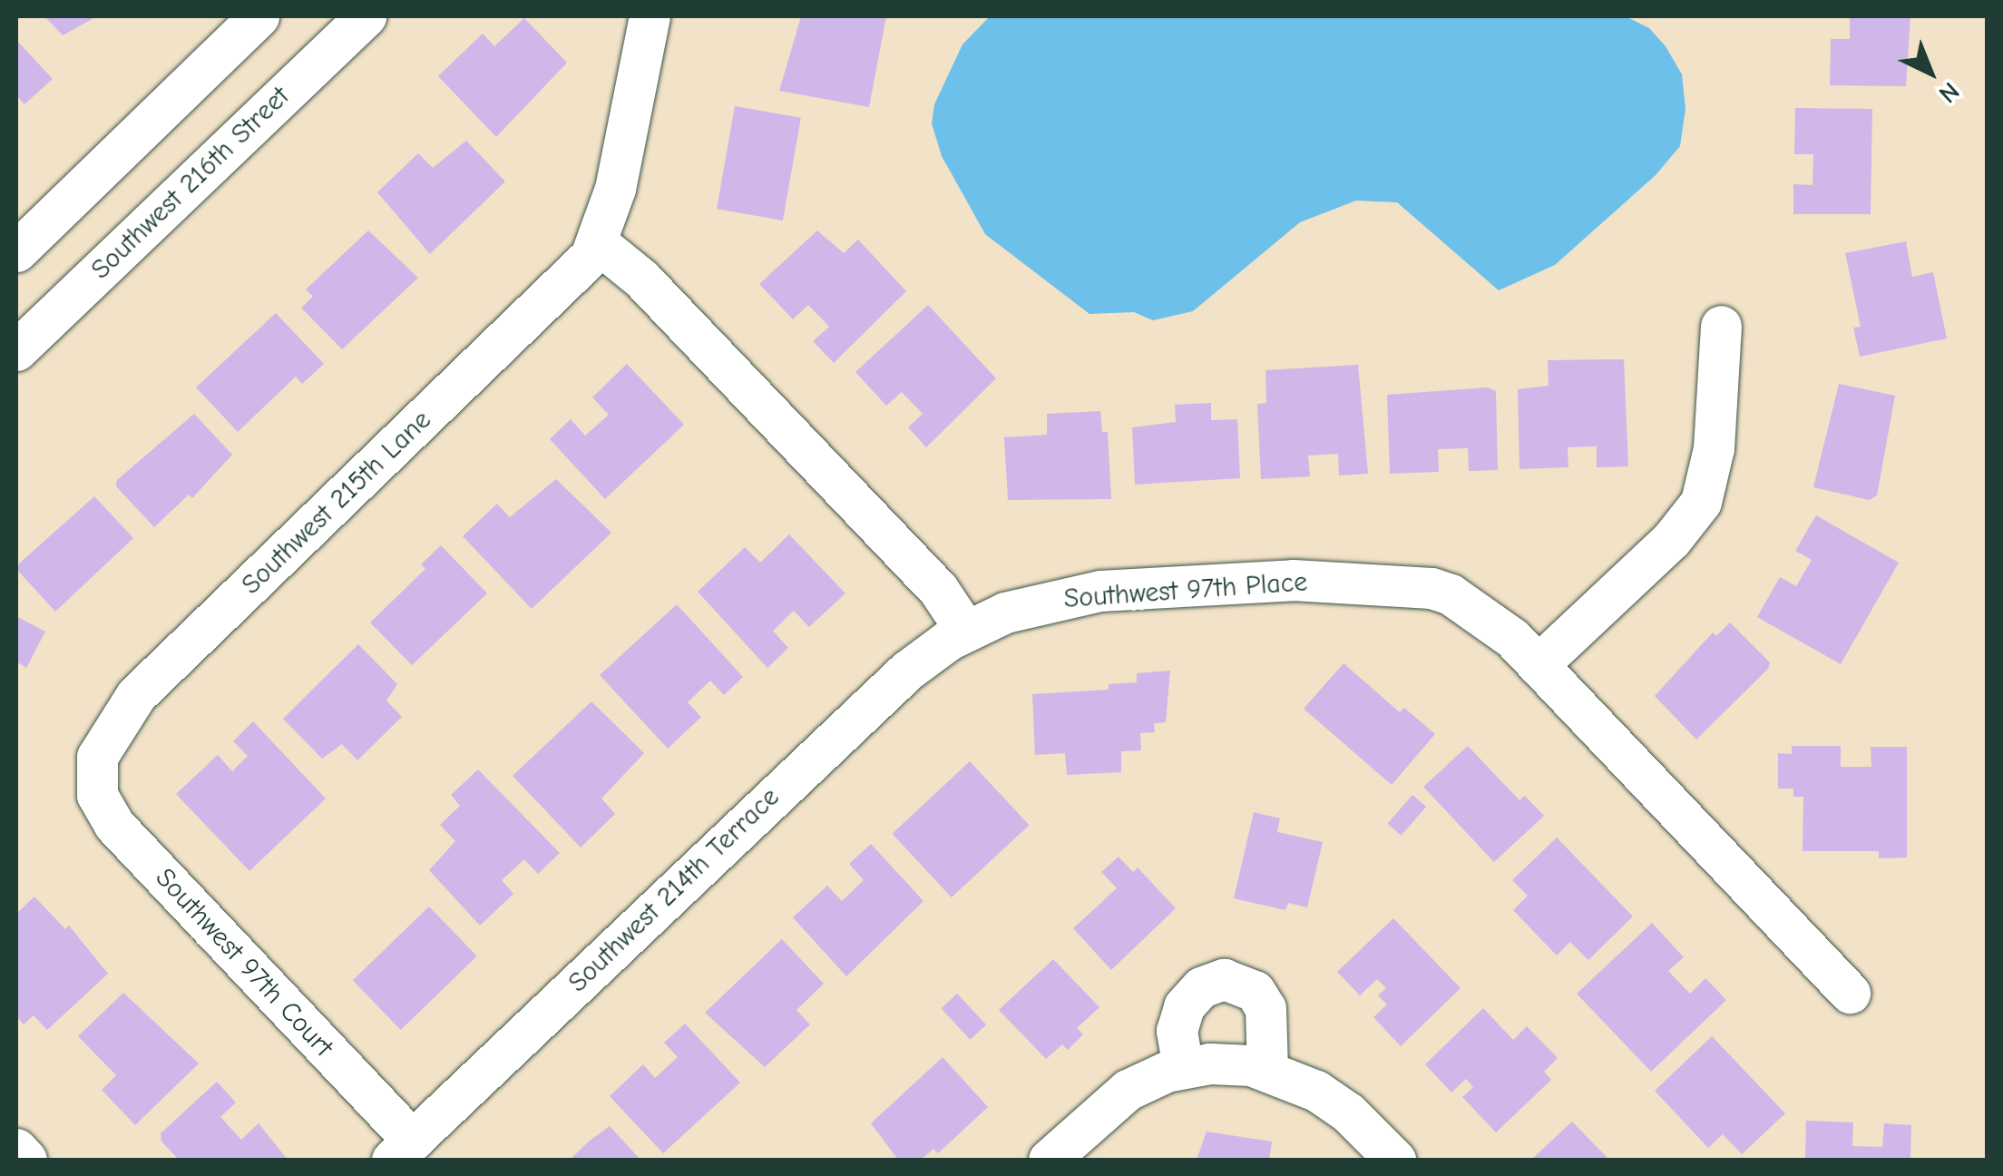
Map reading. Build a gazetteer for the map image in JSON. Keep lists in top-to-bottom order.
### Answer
{
  "streets": {
    "street": [
      "Southwest 216th Street",
      "Southwest 215th Lane",
      "Southwest 97th Place",
      "Southwest 214th Terrace",
      "Southwest 97th Court"
    ]
  },
  "crossings": [
    ["Southwest 215th Lane", "Southwest 97th Court"],
    ["Southwest 97th Place", "Southwest 214th Terrace"],
    ["Southwest 214th Terrace", "Southwest 97th Court"]
  ],
  "north": "bottom right"
}
